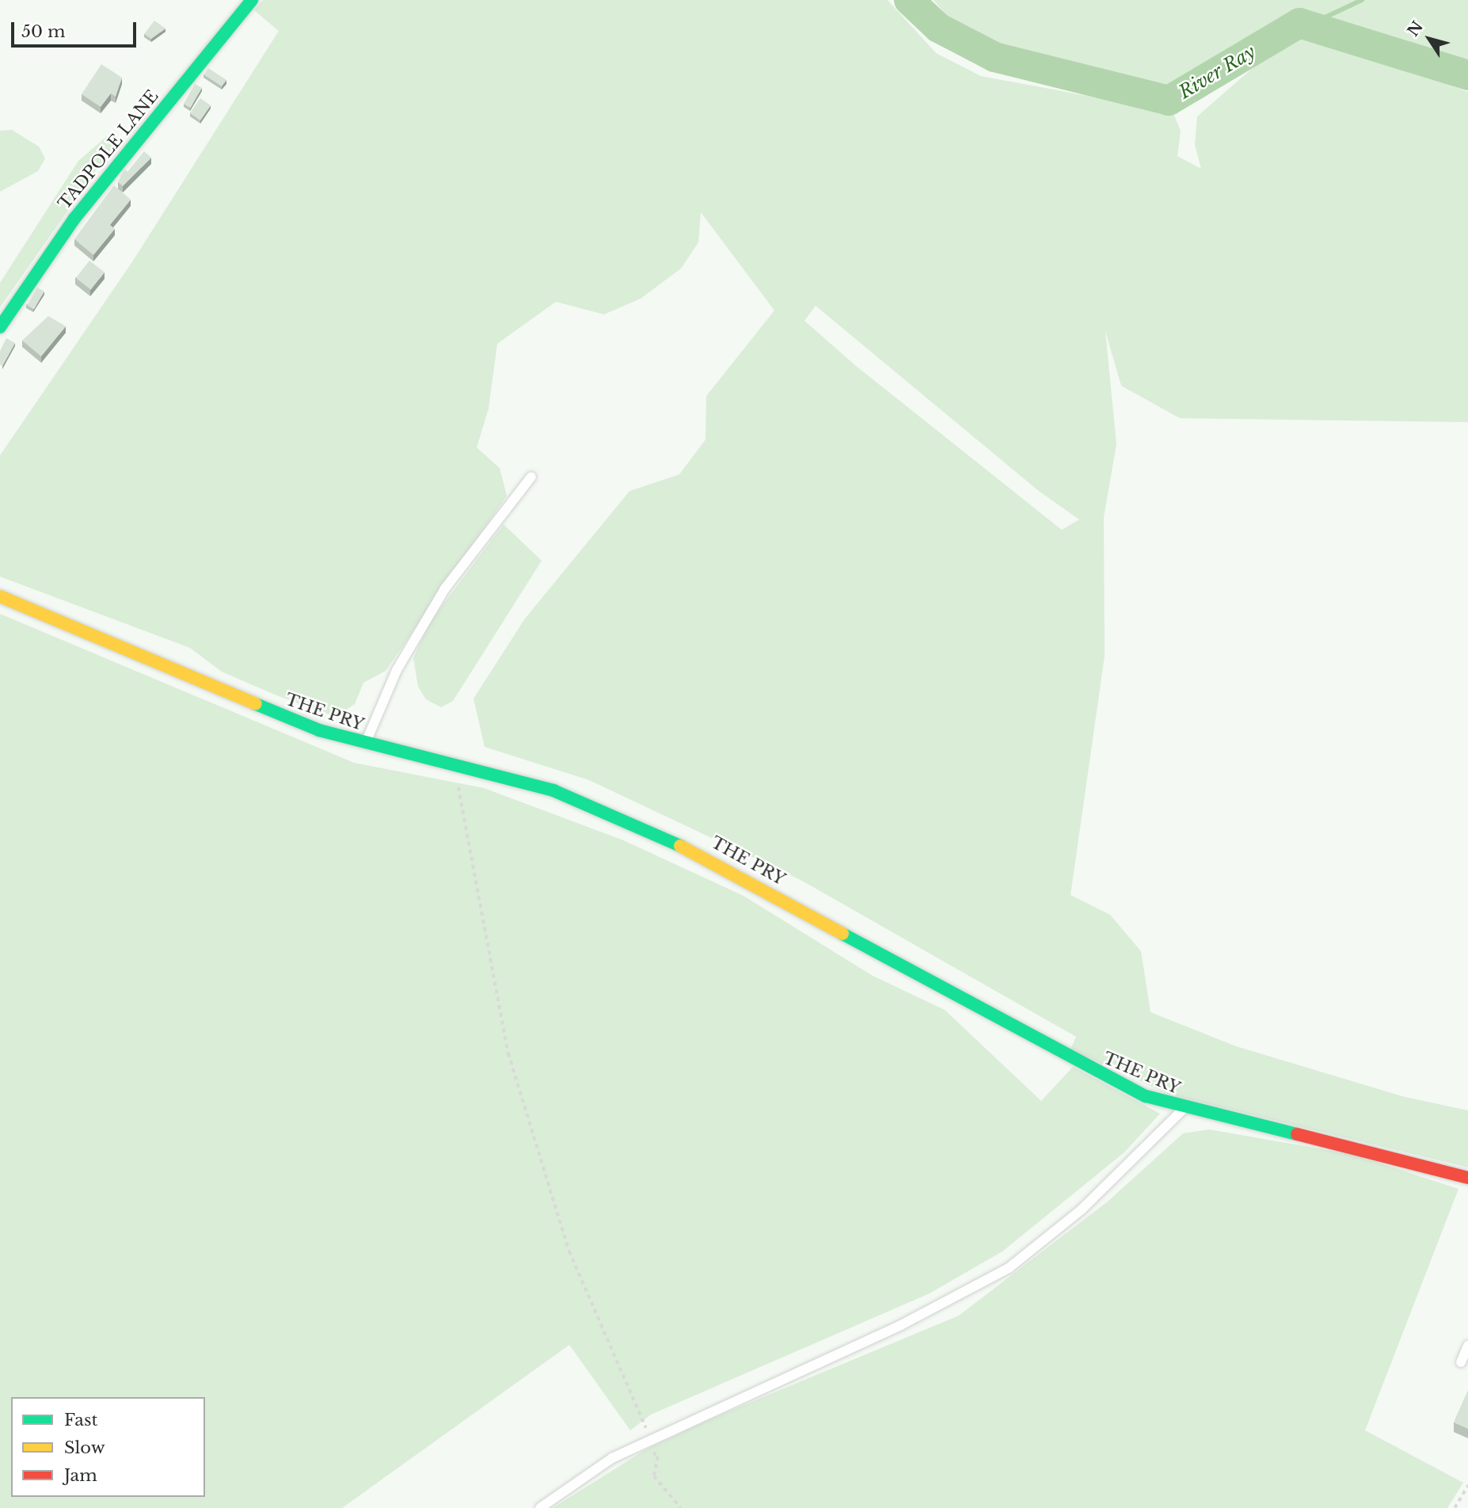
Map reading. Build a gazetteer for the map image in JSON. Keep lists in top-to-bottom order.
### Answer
{
  "streets": {
    "main road": ["TADPOLE LANE", "THE PRY"]
  },
  "water": ["River Ray"],
  "legend": ["Fast", "Slow", "Jam"],
  "scale_bar": "50 m",
  "north": "top left"
}
